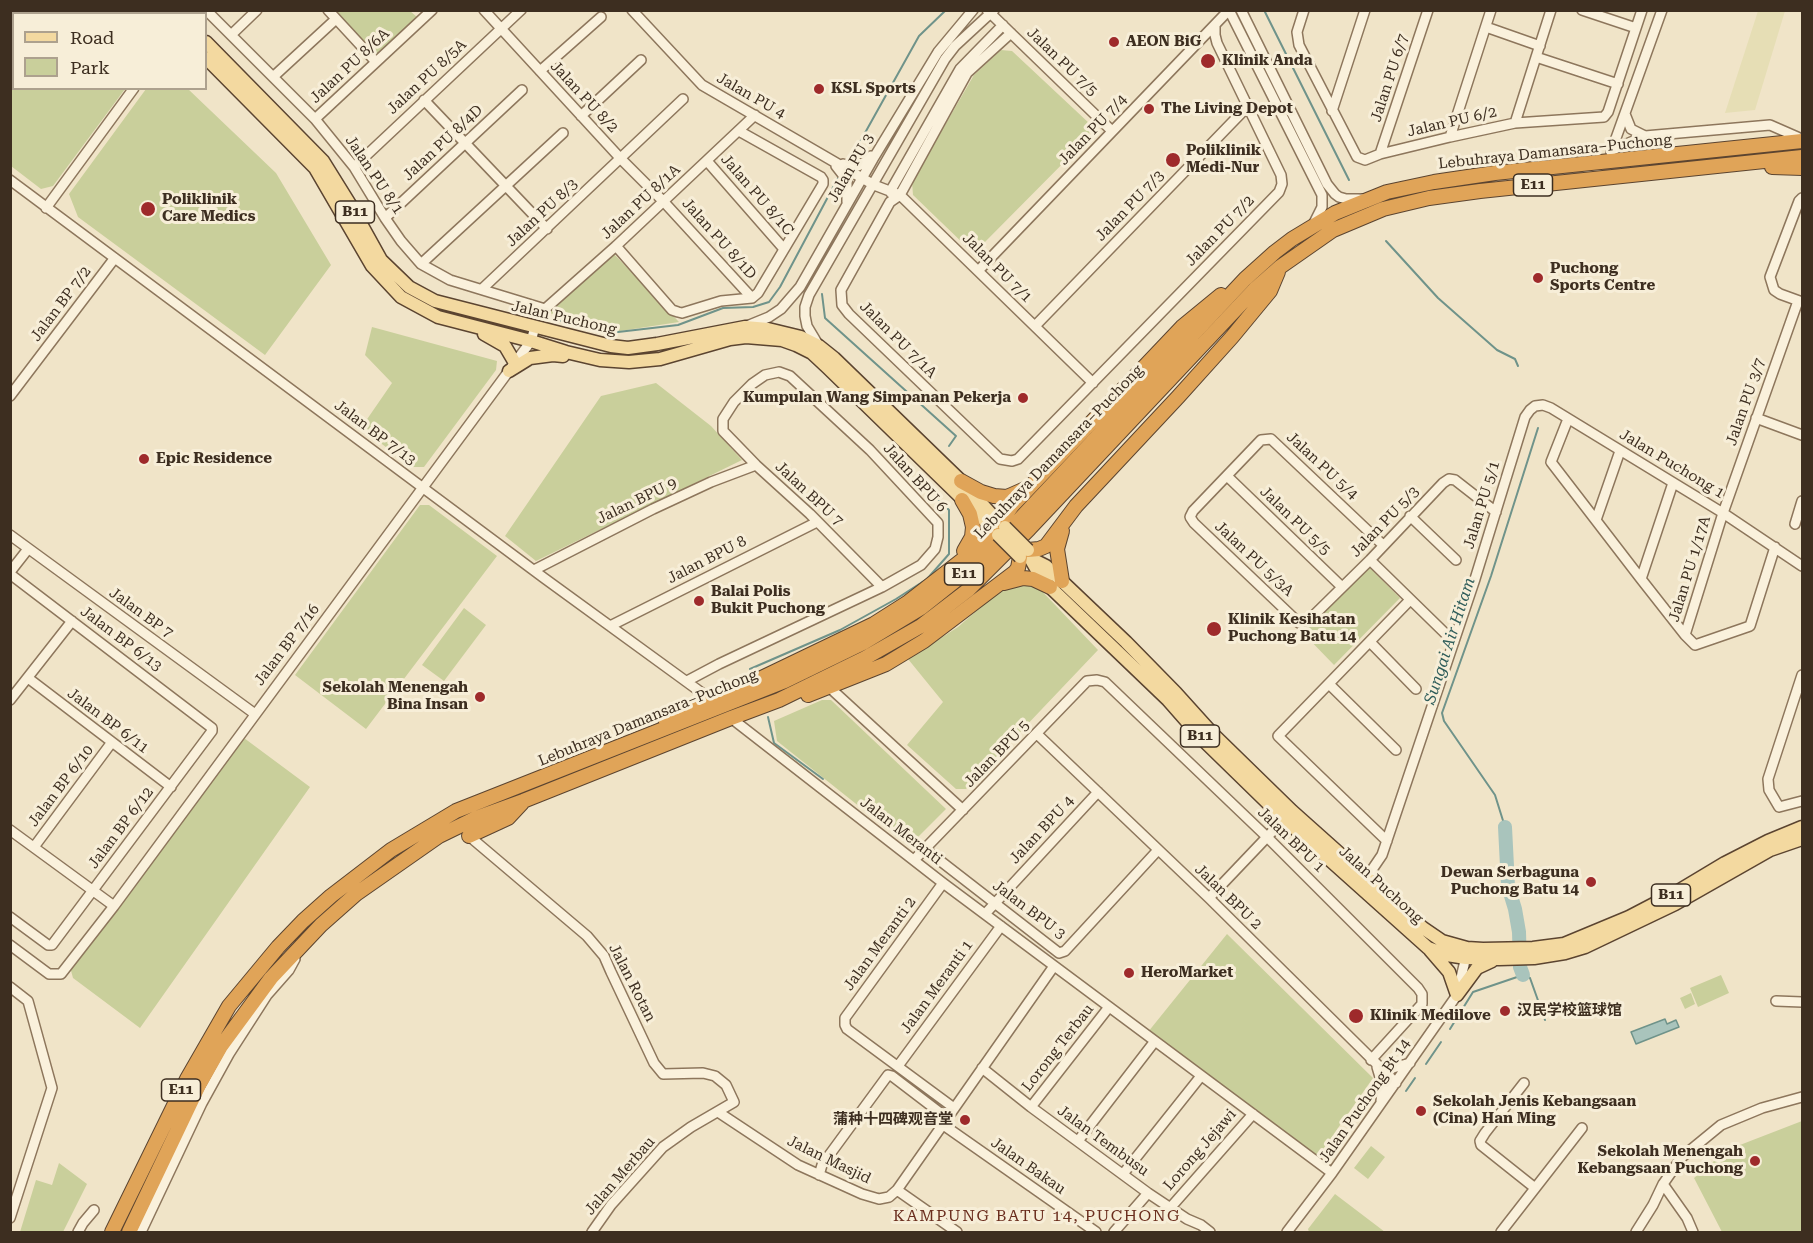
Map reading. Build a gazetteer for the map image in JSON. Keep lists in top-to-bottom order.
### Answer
{
  "streets": {
    "highway": ["Lebuhraya Damansara–Puchong", "E11"],
    "main road": ["B11", "Jalan Puchong"],
    "street": [
      "Jalan PU 7/5",
      "Jalan PU 8/6A",
      "Jalan PU 8/5A",
      "Jalan PU 6/7",
      "Jalan PU 4",
      "Jalan PU 8/2",
      "Jalan PU 6/2",
      "Jalan PU 7/4",
      "Jalan PU 8/4D",
      "Jalan PU 3",
      "Jalan PU 8/1",
      "Jalan PU 8/1C",
      "Jalan PU 8/1A",
      "Jalan PU 7/3",
      "Jalan PU 8/3",
      "Jalan PU 7/2",
      "Jalan PU 8/1D",
      "Jalan PU 7/1",
      "Jalan BP 7/2",
      "Jalan PU 7/1A",
      "Jalan PU 3/7",
      "Jalan BP 7/13",
      "Jalan Puchong 1",
      "Jalan PU 5/4",
      "Jalan BPU 6",
      "Jalan BPU 7",
      "Jalan BPU 9",
      "Jalan PU 5/1",
      "Jalan PU 5/5",
      "Jalan PU 5/3",
      "Jalan PU 5/3A",
      "Jalan BPU 8",
      "Jalan PU 1/17A",
      "Jalan BP 7",
      "Jalan BP 6/13",
      "Jalan BP 7/16",
      "Jalan BP 6/11",
      "Jalan BPU 5",
      "Jalan BP 6/10",
      "Jalan BP 6/12",
      "Jalan BPU 4",
      "Jalan Meranti",
      "Jalan BPU 1",
      "Jalan BPU 2",
      "Jalan BPU 3",
      "Jalan Meranti 2",
      "Jalan Rotan",
      "Jalan Meranti 1",
      "Lorong Terbau",
      "Jalan Puchong Bt 14",
      "Jalan Tembusu",
      "Lorong Jejawi",
      "Jalan Masjid",
      "Jalan Bakau",
      "Jalan Merbau"
    ]
  },
  "crossings": [
    ["Jalan PU 7/5", "Jalan PU 7/4"],
    ["Jalan PU 7/5", "Jalan PU 3"],
    ["Jalan PU 7/5", "Jalan PU 7/1A"],
    ["Jalan PU 8/6A", "Jalan PU 8/1"],
    ["Jalan PU 8/5A", "Jalan PU 8/2"],
    ["Jalan PU 8/5A", "Jalan PU 8/1"],
    ["Jalan PU 6/7", "Jalan PU 6/2"],
    ["Jalan PU 4", "Jalan PU 3"],
    ["Jalan PU 4", "Jalan PU 8/1A"],
    ["Jalan PU 4", "Jalan PU 7/1"],
    ["Jalan PU 8/2", "Jalan PU 8/1A"],
    ["Jalan PU 8/2", "Jalan PU 8/3"],
    ["Jalan PU 8/2", "Jalan PU 8/1D"],
    ["Jalan PU 7/4", "Jalan PU 7/2"],
    ["Jalan PU 7/4", "Jalan PU 7/1"],
    ["Jalan PU 8/4D", "Jalan PU 8/1"],
    ["Lebuhraya Damansara–Puchong", "Jalan Meranti"],
    ["Jalan PU 3", "Jalan PU 7/1"],
    ["Jalan PU 3", "Jalan Puchong"],
    ["Jalan PU 8/1", "Jalan PU 8/1A"],
    ["Jalan PU 8/1", "Jalan PU 8/3"],
    ["Jalan PU 8/1C", "Jalan PU 8/1A"],
    ["Jalan PU 8/1A", "Jalan PU 8/1D"],
    ["Jalan PU 7/3", "Jalan PU 7/2"],
    ["Jalan PU 7/3", "Jalan PU 7/1"],
    ["Jalan PU 7/2", "Jalan PU 7/1"],
    ["Jalan PU 7/2", "Jalan PU 7/1A"],
    ["Jalan PU 7/1", "Jalan PU 7/1A"],
    ["Jalan BP 7/2", "Jalan BP 7/13"],
    ["Jalan Puchong", "Jalan PU 5/1"],
    ["Jalan Puchong", "Jalan BP 7/16"],
    ["Jalan Puchong", "Jalan Puchong Bt 14"],
    ["Jalan PU 3/7", "Jalan Puchong 1"],
    ["Jalan PU 3/7", "Jalan PU 1/17A"],
    ["Jalan BP 7/13", "Jalan BPU 6"],
    ["Jalan BP 7/13", "Jalan BPU 9"],
    ["Jalan BP 7/13", "Jalan BPU 8"],
    ["Jalan BP 7/13", "Jalan BP 7/16"],
    ["Jalan Puchong 1", "Jalan PU 5/1"],
    ["Jalan Puchong 1", "Jalan PU 1/17A"],
    ["Jalan PU 5/4", "Jalan PU 5/5"],
    ["Jalan PU 5/4", "Jalan PU 5/3"],
    ["Jalan PU 5/4", "Jalan PU 5/3A"],
    ["Jalan BPU 6", "Jalan BPU 7"],
    ["Jalan BPU 7", "Jalan BPU 9"],
    ["Jalan BPU 7", "Jalan BPU 8"],
    ["Jalan PU 5/1", "Jalan PU 5/3"],
    ["Jalan PU 5/5", "Jalan PU 5/3"],
    ["Jalan PU 5/3", "Jalan PU 5/3A"],
    ["Jalan BP 7", "Jalan BP 7/16"],
    ["Jalan BP 6/13", "Jalan BP 6/12"],
    ["Jalan BP 6/11", "Jalan BP 6/10"],
    ["Jalan BP 6/11", "Jalan BP 6/12"],
    ["Jalan BPU 5", "Jalan Meranti"],
    ["Jalan BPU 5", "Jalan BPU 1"],
    ["Jalan BPU 5", "Jalan BPU 2"],
    ["Jalan BPU 5", "Jalan BPU 3"],
    ["Jalan BPU 4", "Jalan Meranti"],
    ["Jalan BPU 4", "Jalan BPU 2"],
    ["Jalan BPU 4", "Jalan BPU 3"],
    ["Jalan Meranti", "Jalan Meranti 2"],
    ["Jalan Meranti", "Jalan Meranti 1"],
    ["Jalan Meranti", "Lorong Terbau"],
    ["Jalan Meranti", "Jalan Puchong Bt 14"],
    ["Jalan Meranti", "Lorong Jejawi"],
    ["Jalan BPU 1", "Jalan BPU 2"],
    ["Jalan BPU 2", "Jalan BPU 3"],
    ["Jalan BPU 2", "Jalan Puchong Bt 14"],
    ["Jalan Meranti 2", "Jalan Meranti 1"],
    ["Jalan Rotan", "Jalan Merbau"],
    ["Lorong Terbau", "Jalan Tembusu"],
    ["Jalan Tembusu", "Lorong Jejawi"],
    ["Jalan Masjid", "Jalan Merbau"]
  ],
  "districts": ["KAMPUNG BATU 14, PUCHONG"],
  "water": ["Sungai Air Hitam"],
  "places": [
    "AEON BiG",
    "Klinik Anda",
    "KSL Sports",
    "The Living Depot",
    "Poliklinik Medi-Nur",
    "Poliklinik Care Medics",
    "Puchong Sports Centre",
    "Kumpulan Wang Simpanan Pekerja",
    "Epic Residence",
    "Balai Polis Bukit Puchong",
    "Klinik Kesihatan Puchong Batu 14",
    "Sekolah Menengah Bina Insan",
    "Dewan Serbaguna Puchong Batu 14",
    "HeroMarket",
    "汉民学校篮球馆",
    "Klinik Medilove",
    "Sekolah Jenis Kebangsaan (Cina) Han Ming",
    "蒲种十四碑观音堂",
    "Sekolah Menengah Kebangsaan Puchong"
  ],
  "legend": ["Road", "Park"]
}
